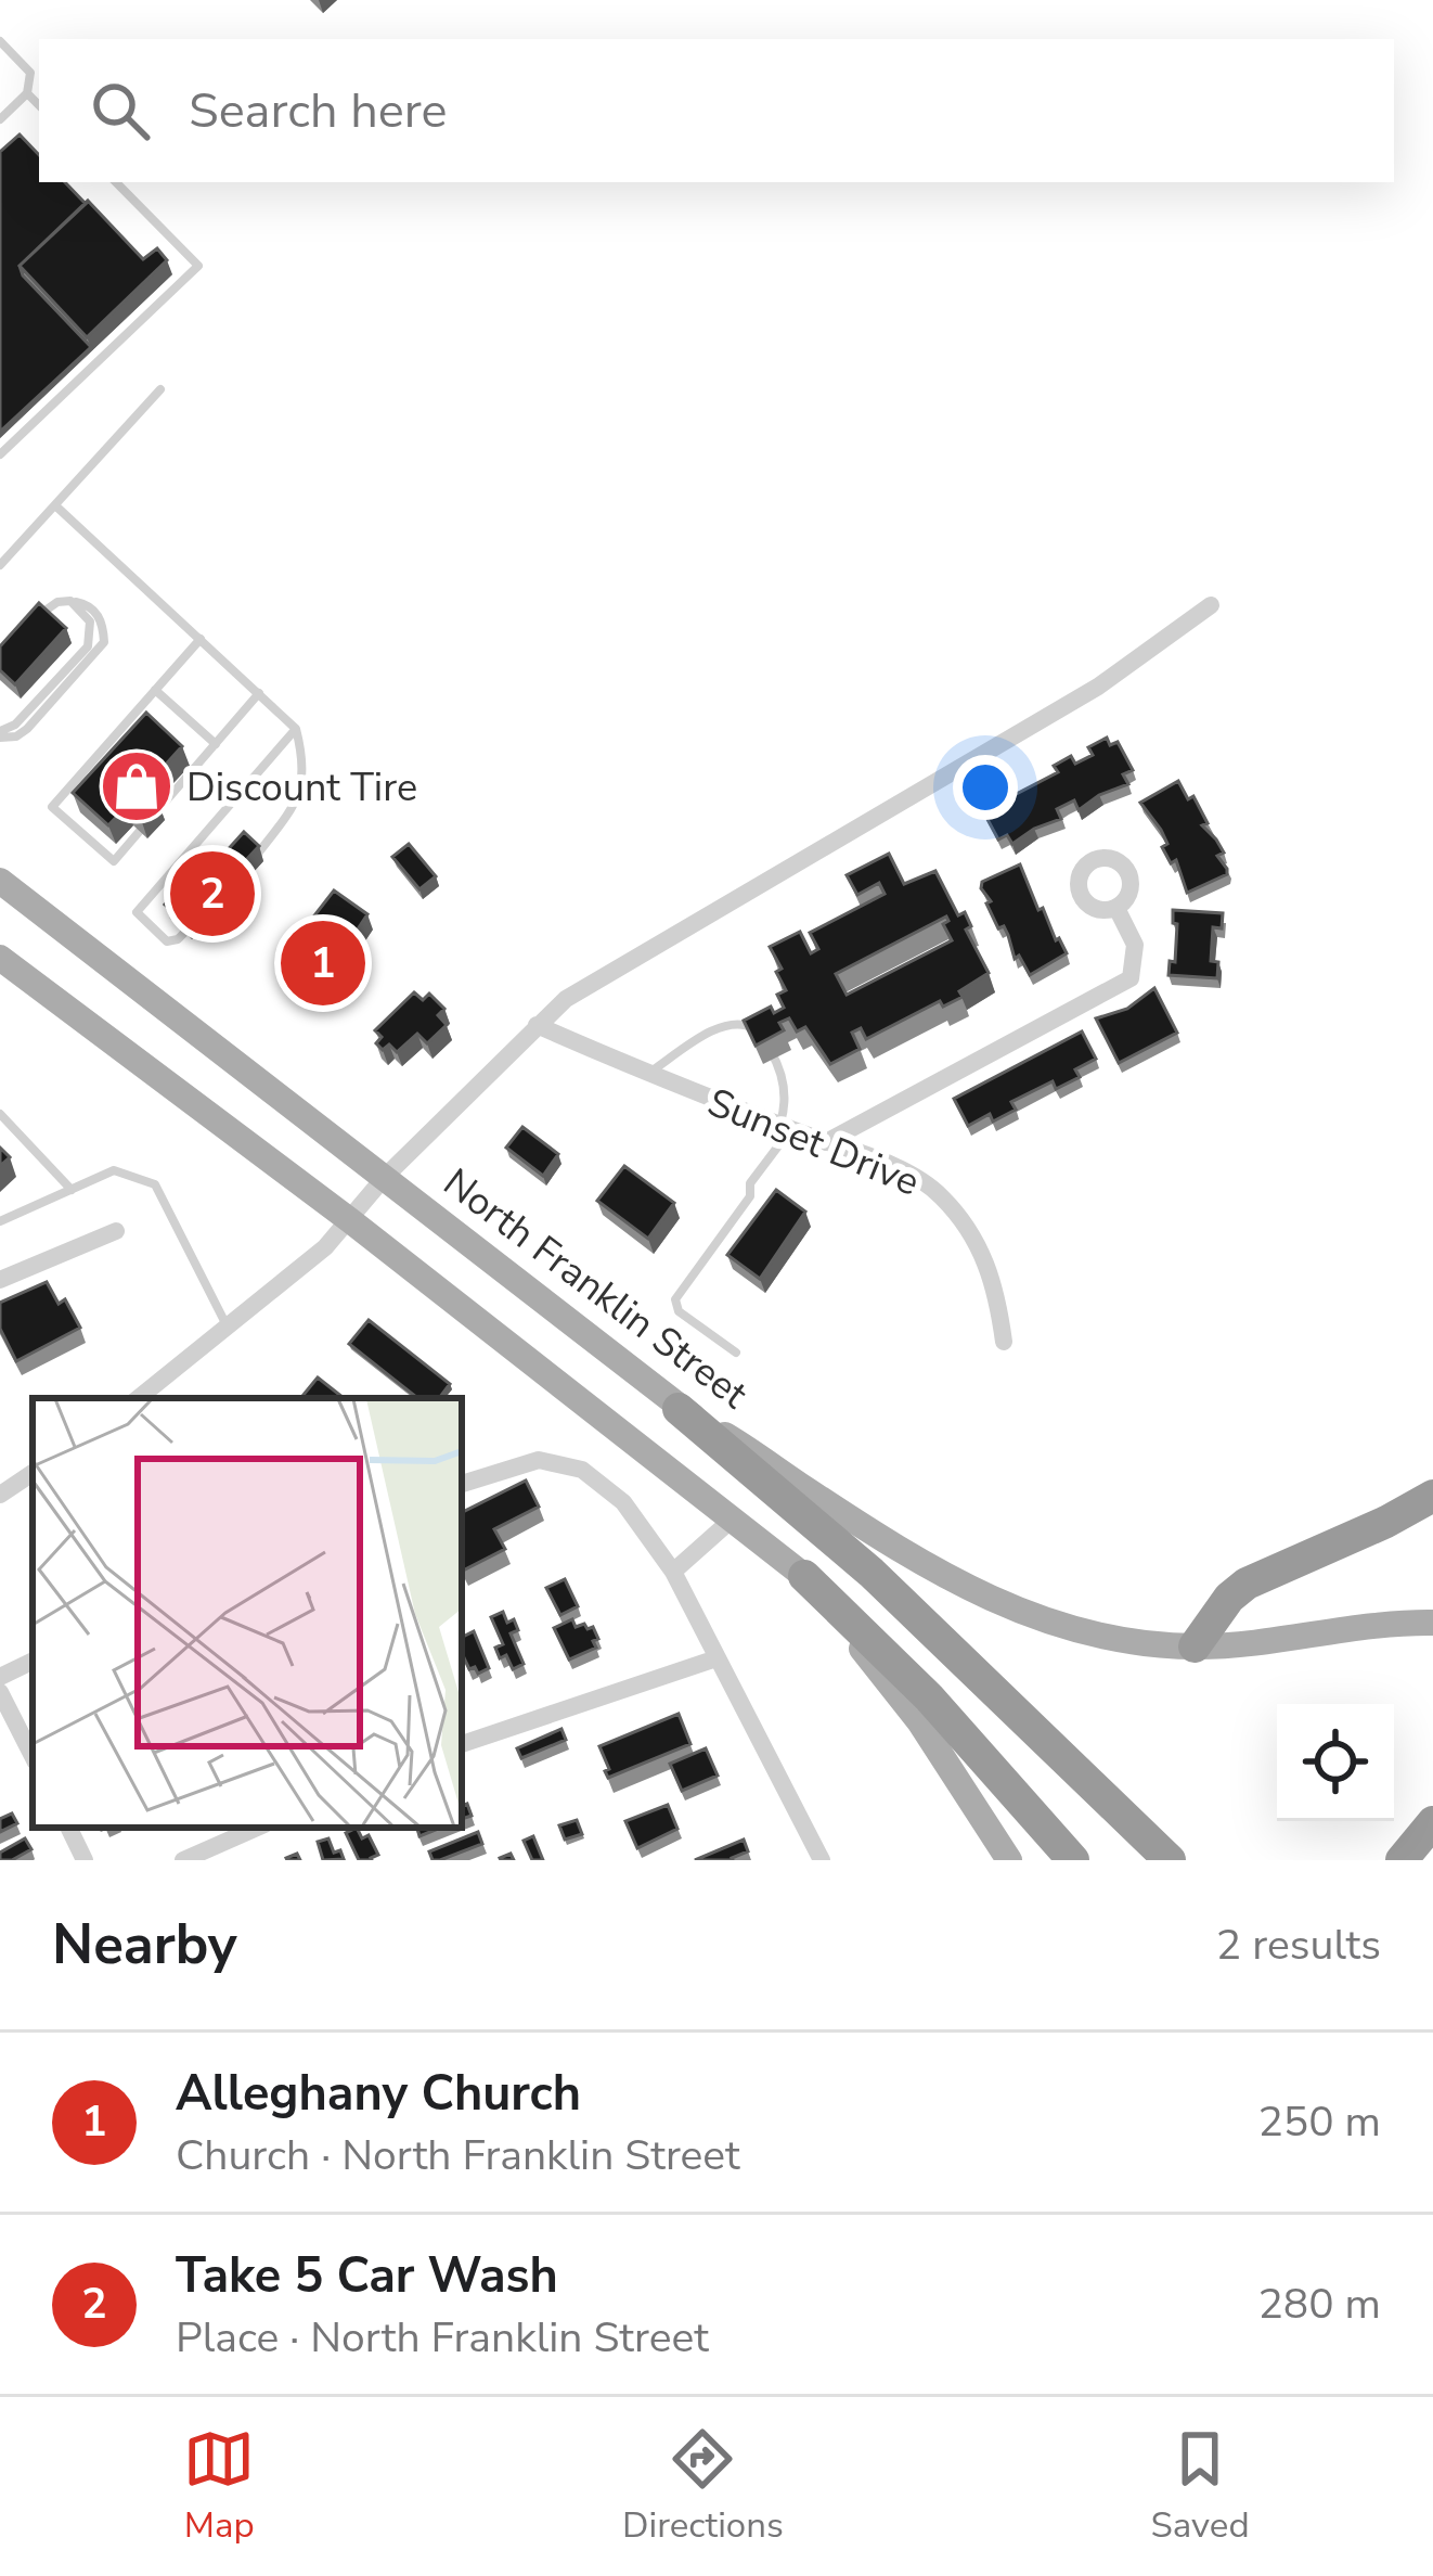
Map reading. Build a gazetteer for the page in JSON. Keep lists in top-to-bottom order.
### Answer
{
  "streets": {
    "main road": ["North Franklin Street"],
    "street": ["Sunset Drive"]
  },
  "places": {
    "shop": ["Discount Tire"]
  },
  "page": {
    "search": "Search here",
    "pins": ["2", "1"],
    "heading": ["Nearby", "2 results"],
    "list": [
      {
        "mark": "1",
        "name": "Alleghany Church",
        "note": "Church · North Franklin Street",
        "value": "250 m"
      },
      {
        "mark": "2",
        "name": "Take 5 Car Wash",
        "note": "Place · North Franklin Street",
        "value": "280 m"
      }
    ],
    "nav": ["Map", "Directions", "Saved"]
  }
}
